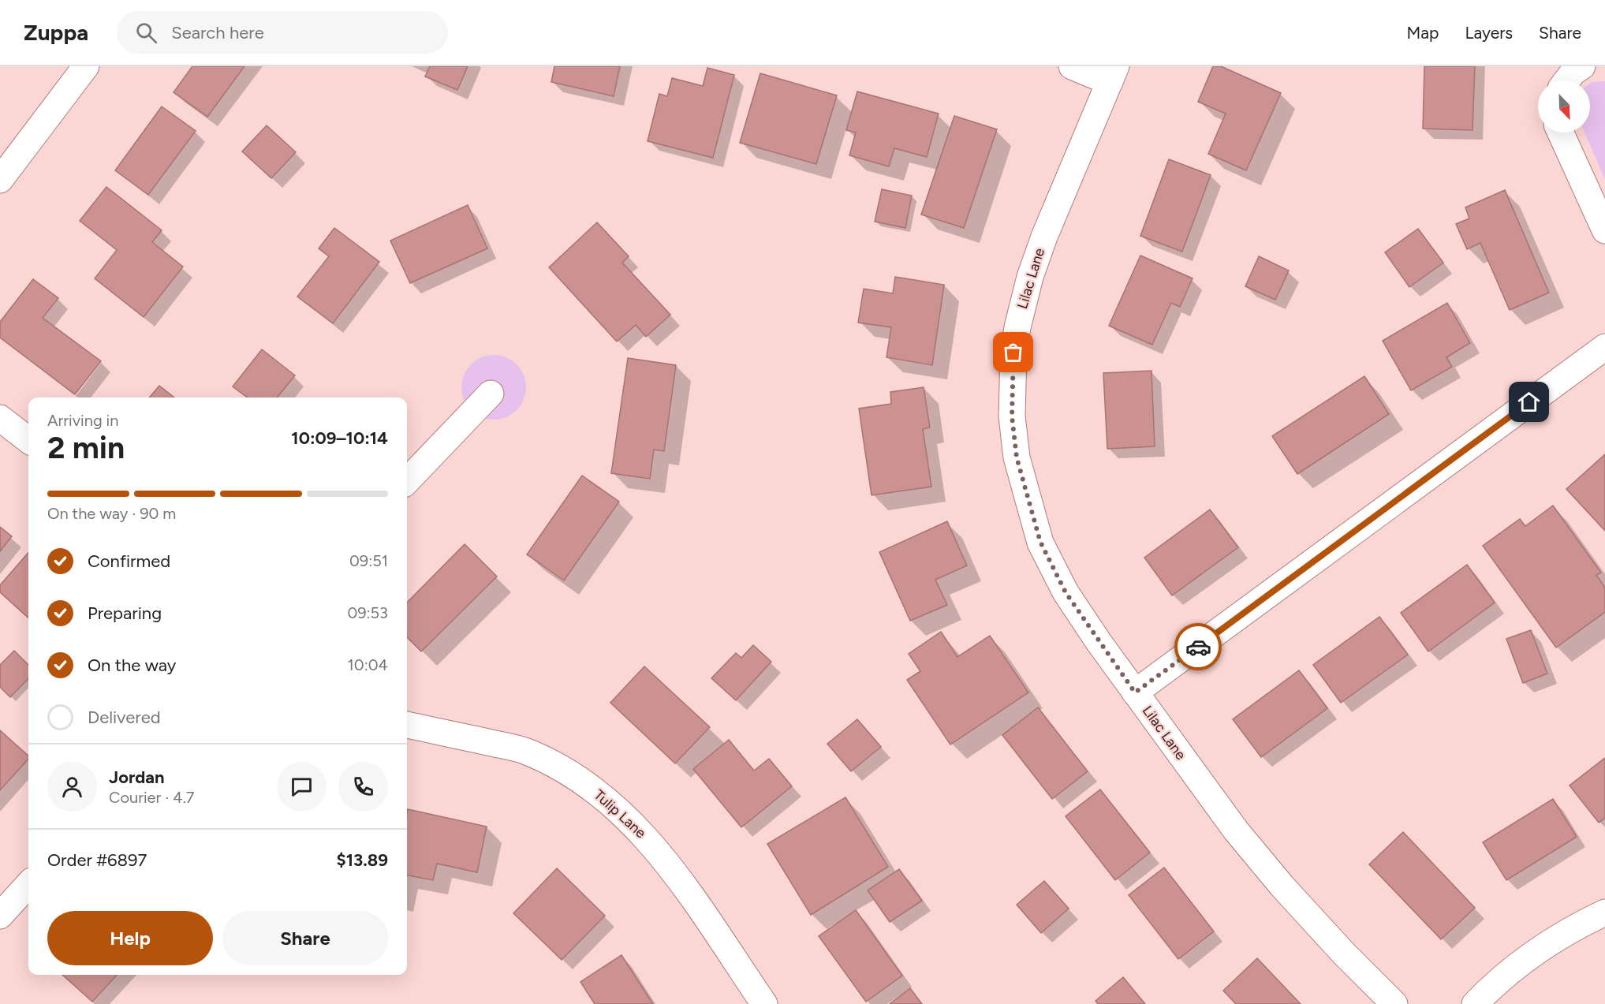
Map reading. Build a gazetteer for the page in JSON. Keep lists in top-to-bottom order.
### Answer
{
  "streets": {
    "street": ["Lilac Lane", "Tulip Lane"]
  },
  "north": "bottom right",
  "page": {
    "header": "Zuppa",
    "search": "Search here",
    "nav": ["Map", "Layers", "Share"],
    "heading": ["2 min", "Arriving in", "10:09–10:14"],
    "panel": [
      "Jordan",
      "Courier · 4.7",
      "Order #6897",
      "$13.89"
    ],
    "bar": "On the way · 90 m",
    "list": [
      ["Confirmed", "09:51"],
      ["Preparing", "09:53"],
      ["On the way", "10:04"],
      "Delivered"
    ],
    "buttons": ["Help", "Share"]
  }
}
